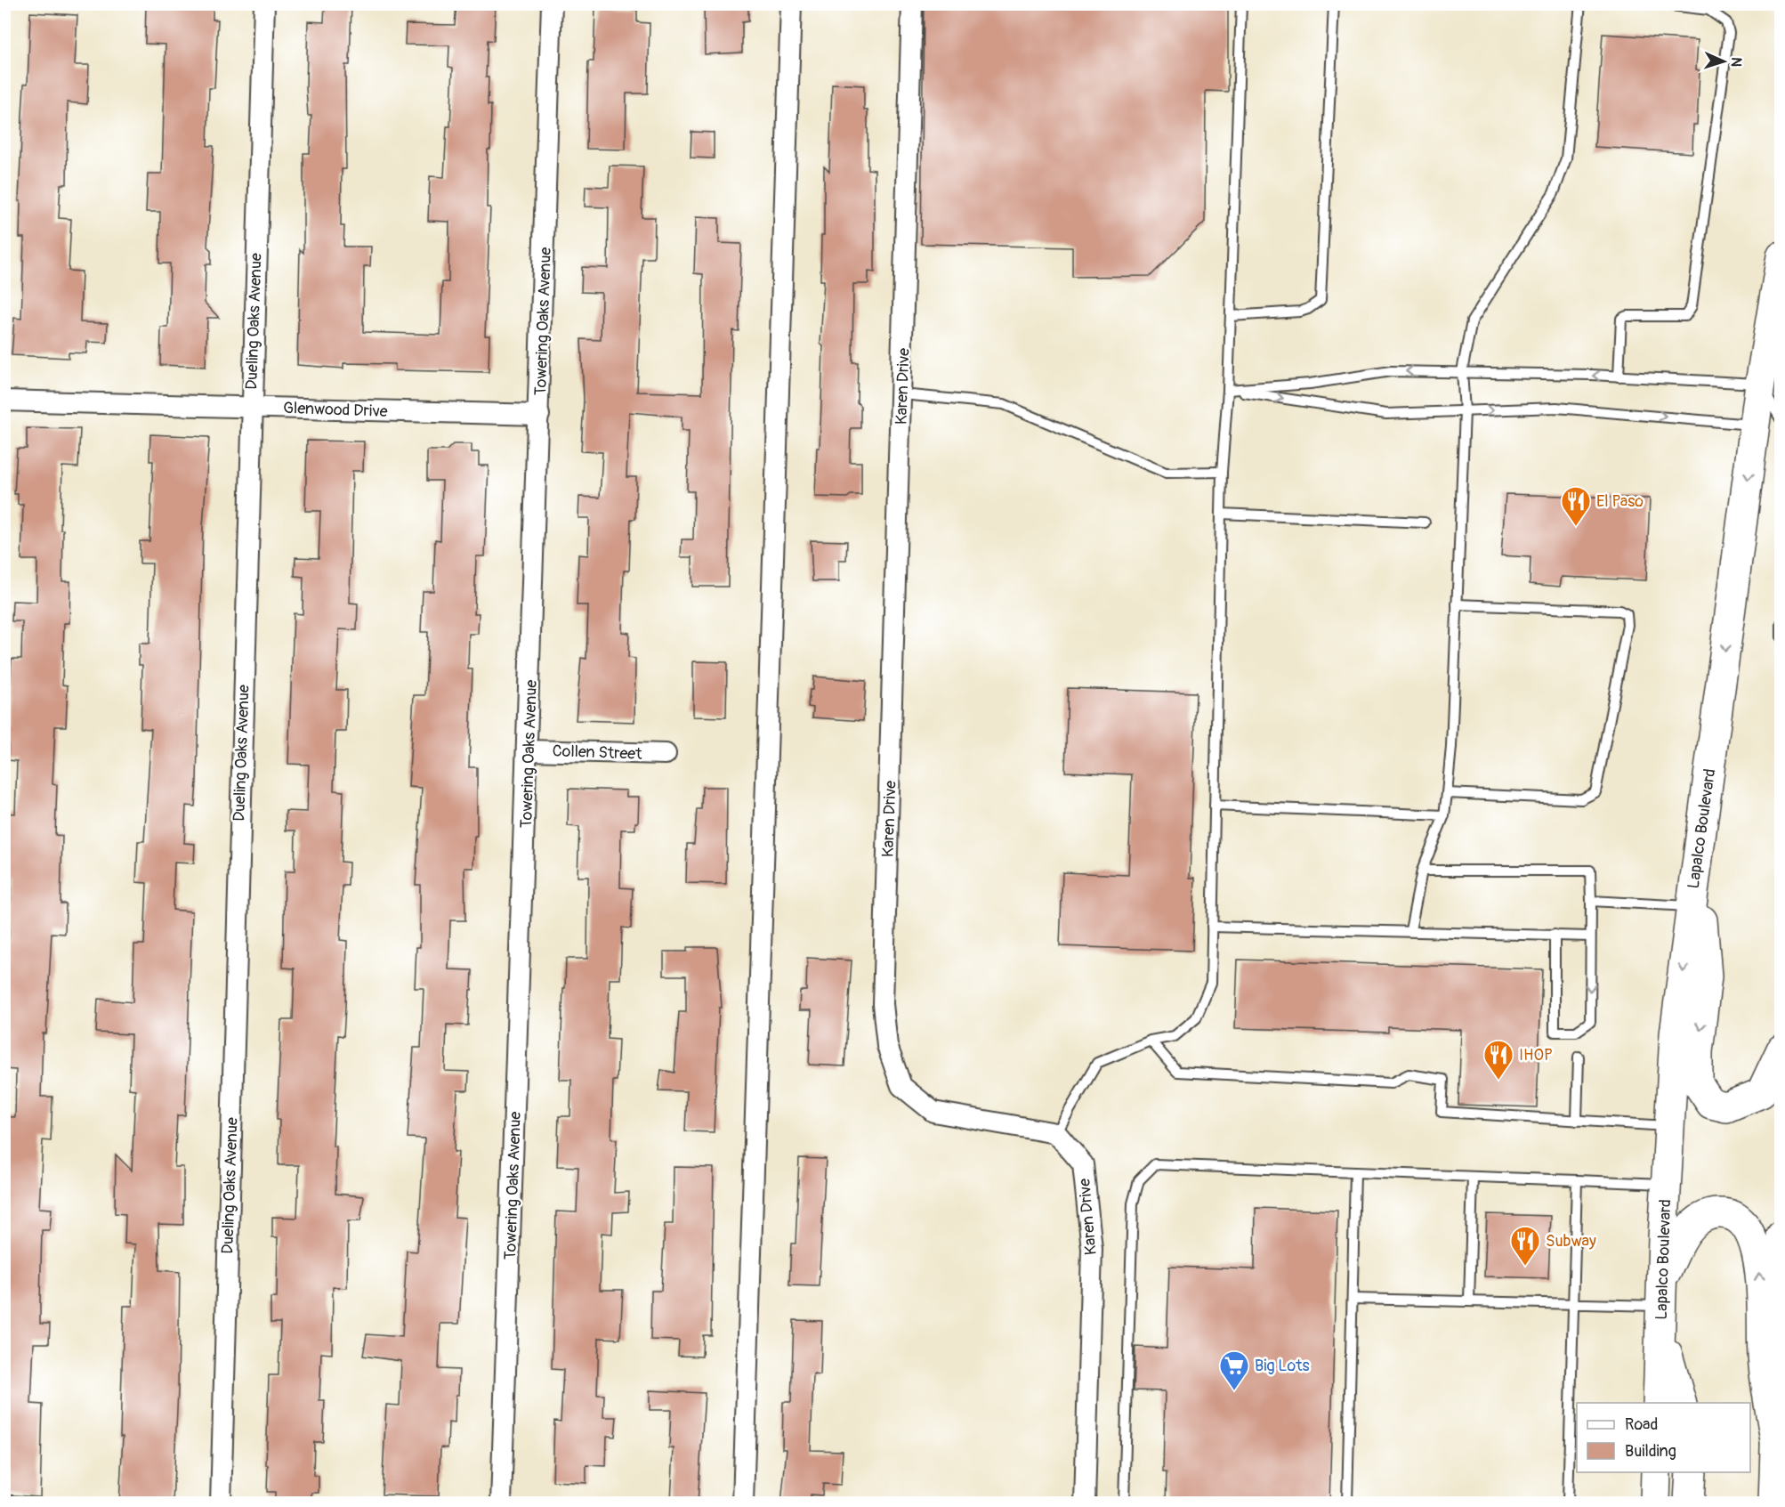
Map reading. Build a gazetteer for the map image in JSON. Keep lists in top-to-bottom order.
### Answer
{
  "streets": {
    "main road": ["Lapalco Boulevard"],
    "street": [
      "Dueling Oaks Avenue",
      "Towering Oaks Avenue",
      "Karen Drive",
      "Glenwood Drive",
      "Collen Street"
    ]
  },
  "crossings": [
    ["Dueling Oaks Avenue", "Glenwood Drive"],
    ["Towering Oaks Avenue", "Glenwood Drive"],
    ["Towering Oaks Avenue", "Collen Street"]
  ],
  "one_way": ["Lapalco Boulevard"],
  "places": {
    "restaurant": ["El Paso", "IHOP", "Subway"],
    "supermarket": ["Big Lots"]
  },
  "legend": ["Road", "Building"],
  "north": "right"
}
